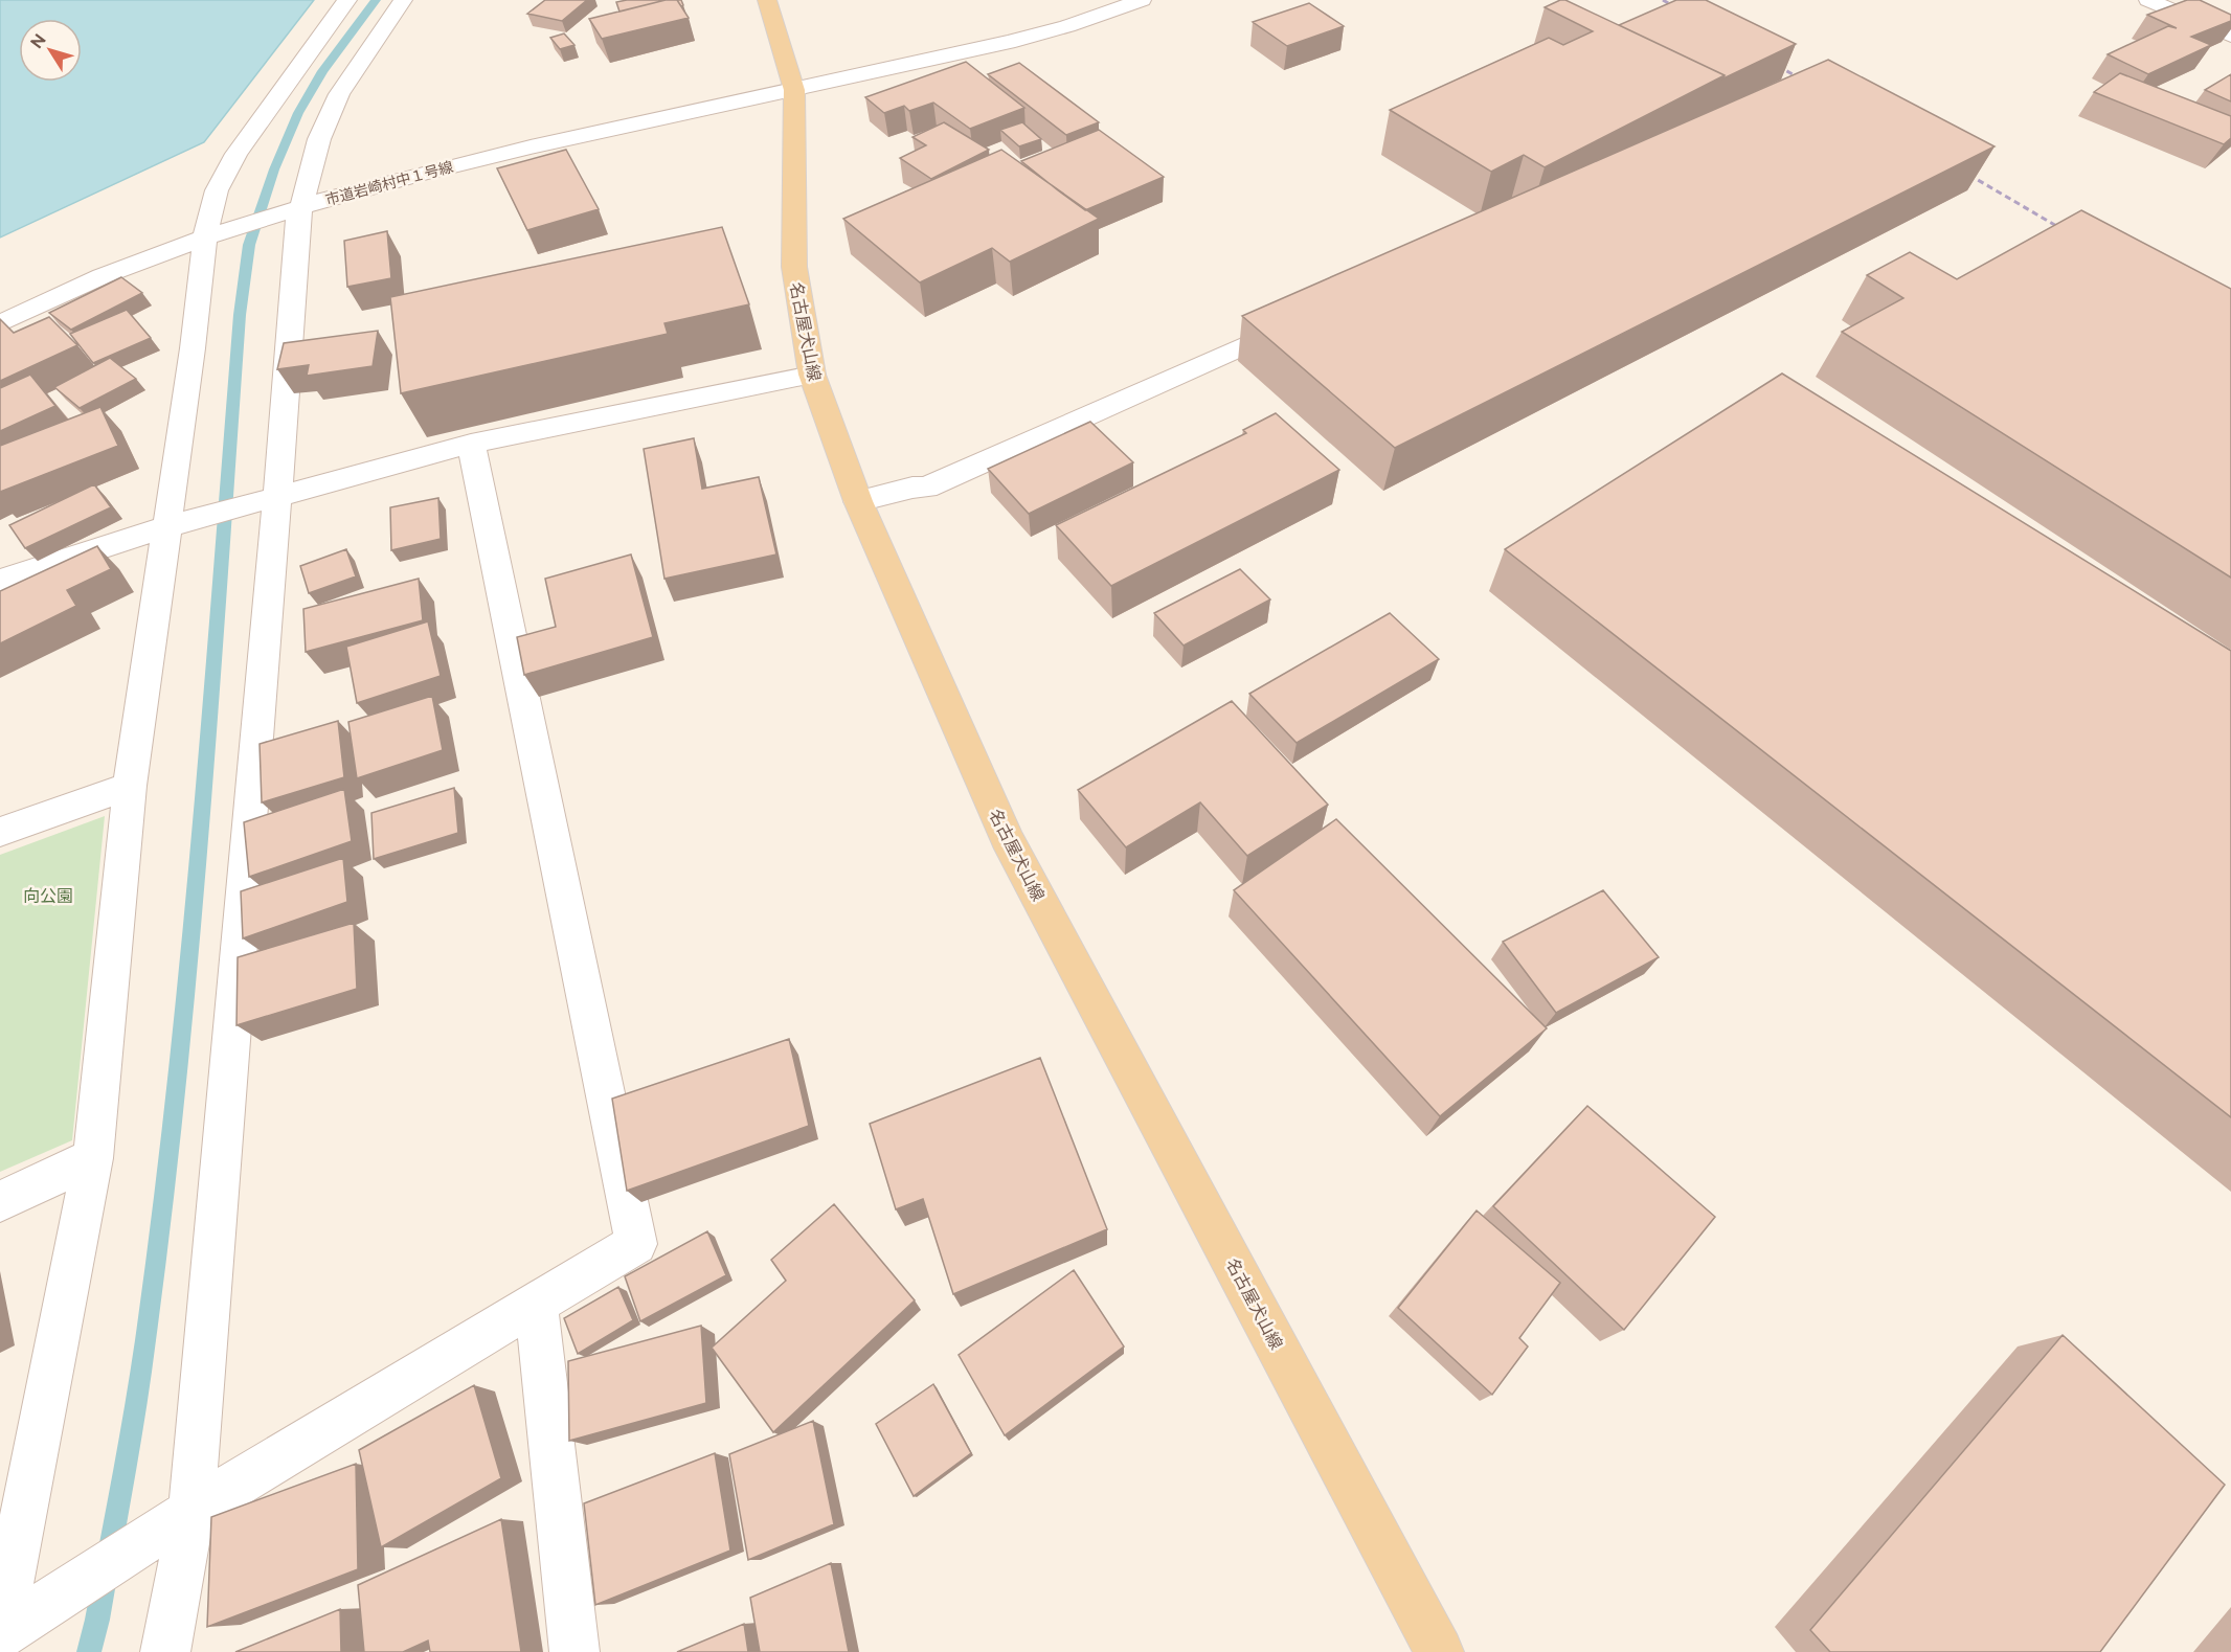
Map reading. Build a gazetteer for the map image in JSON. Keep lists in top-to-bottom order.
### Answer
{
  "streets": {
    "main road": ["名古屋犬山線"],
    "street": ["市道岩崎村中１号線"]
  },
  "crossings": [
    ["市道岩崎村中１号線", "名古屋犬山線"]
  ],
  "parks": ["向公園"],
  "north": "top left"
}
